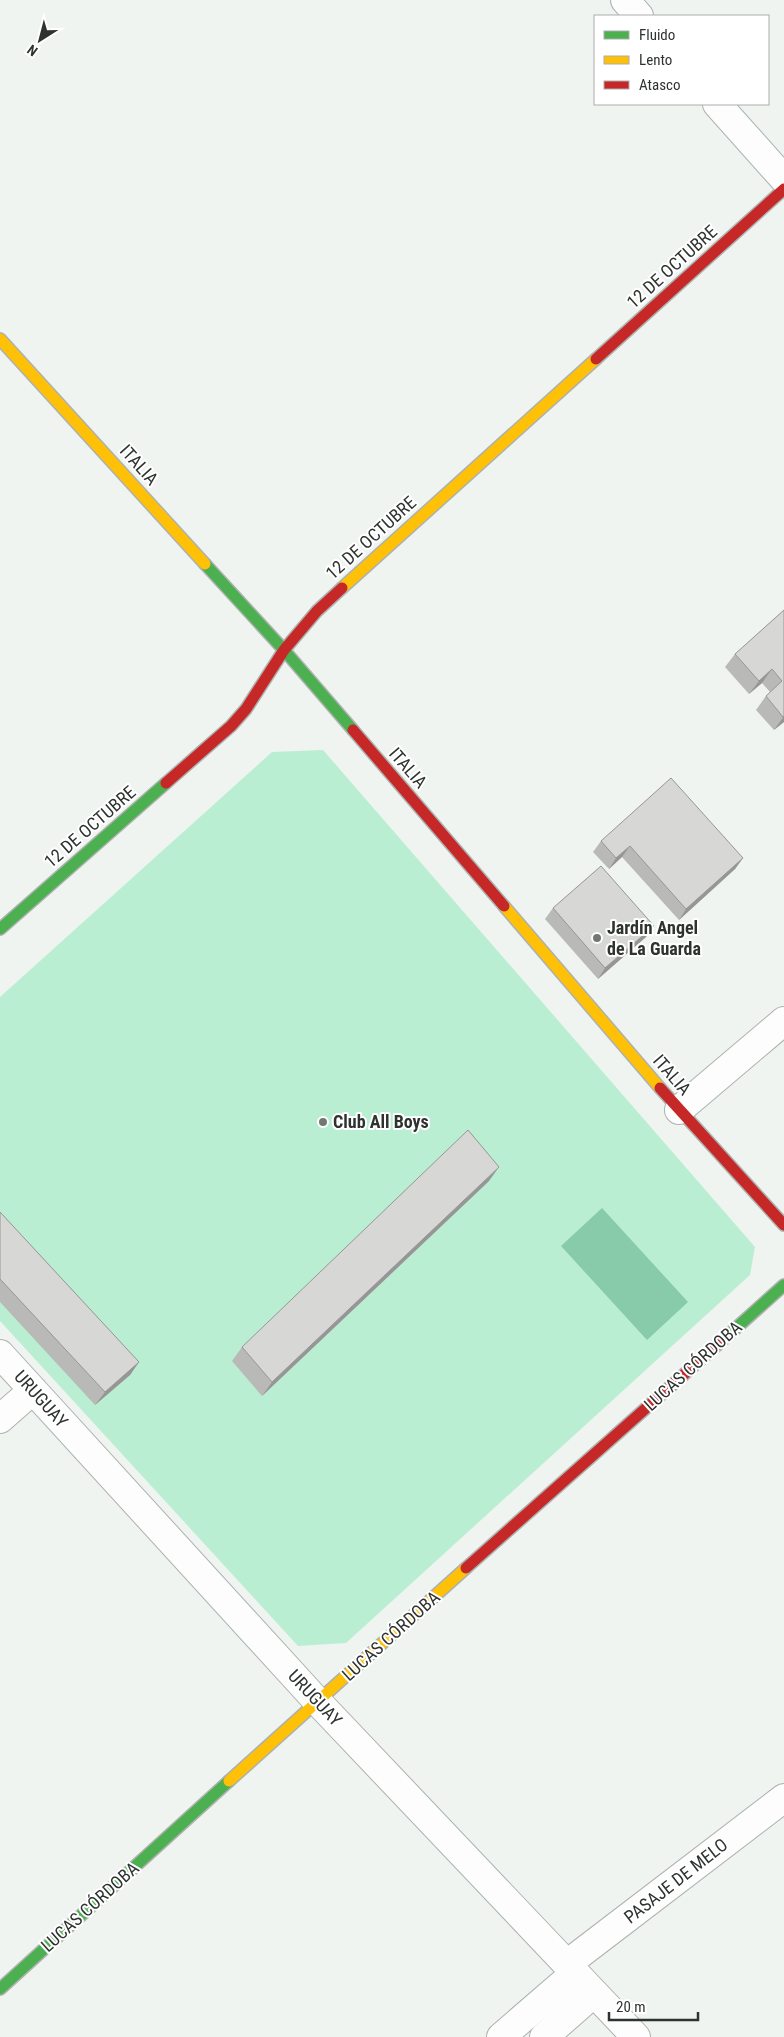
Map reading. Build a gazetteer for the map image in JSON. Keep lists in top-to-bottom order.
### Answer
{
  "streets": {
    "street": [
      "12 DE OCTUBRE",
      "ITALIA",
      "LUCAS CÓRDOBA",
      "URUGUAY",
      "PASAJE DE MELO"
    ]
  },
  "crossings": [
    ["12 DE OCTUBRE", "ITALIA"],
    ["LUCAS CÓRDOBA", "URUGUAY"],
    ["URUGUAY", "PASAJE DE MELO"]
  ],
  "places": ["Jardín Angel de La Guarda", "Club All Boys"],
  "legend": ["Fluido", "Lento", "Atasco"],
  "scale_bar": "20 m",
  "north": "bottom left"
}
